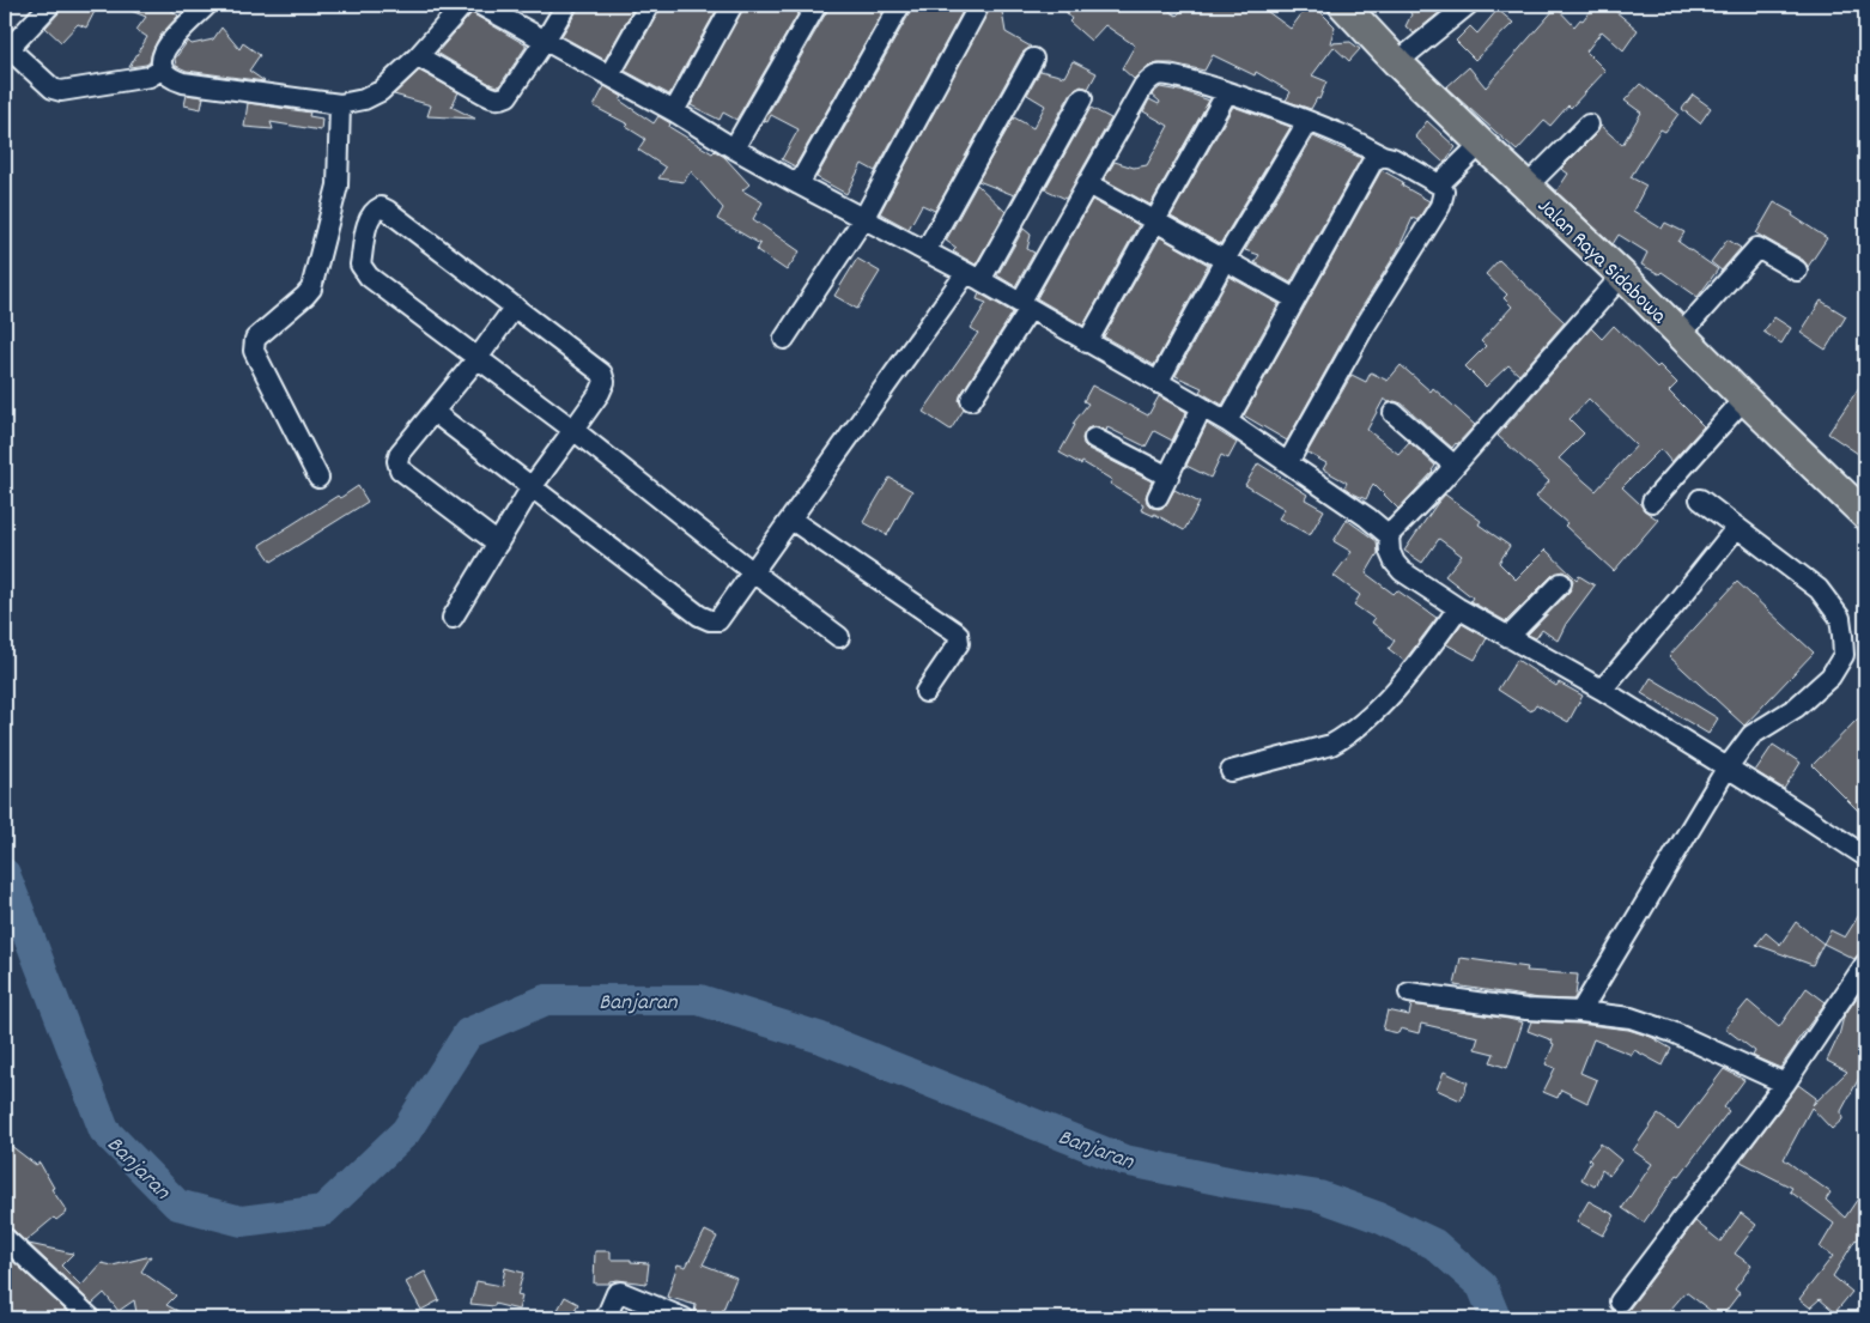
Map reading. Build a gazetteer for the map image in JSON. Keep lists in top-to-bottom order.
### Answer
{
  "streets": {
    "highway": ["Jalan Raya Sidabowa"]
  },
  "water": ["Banjaran"]
}
